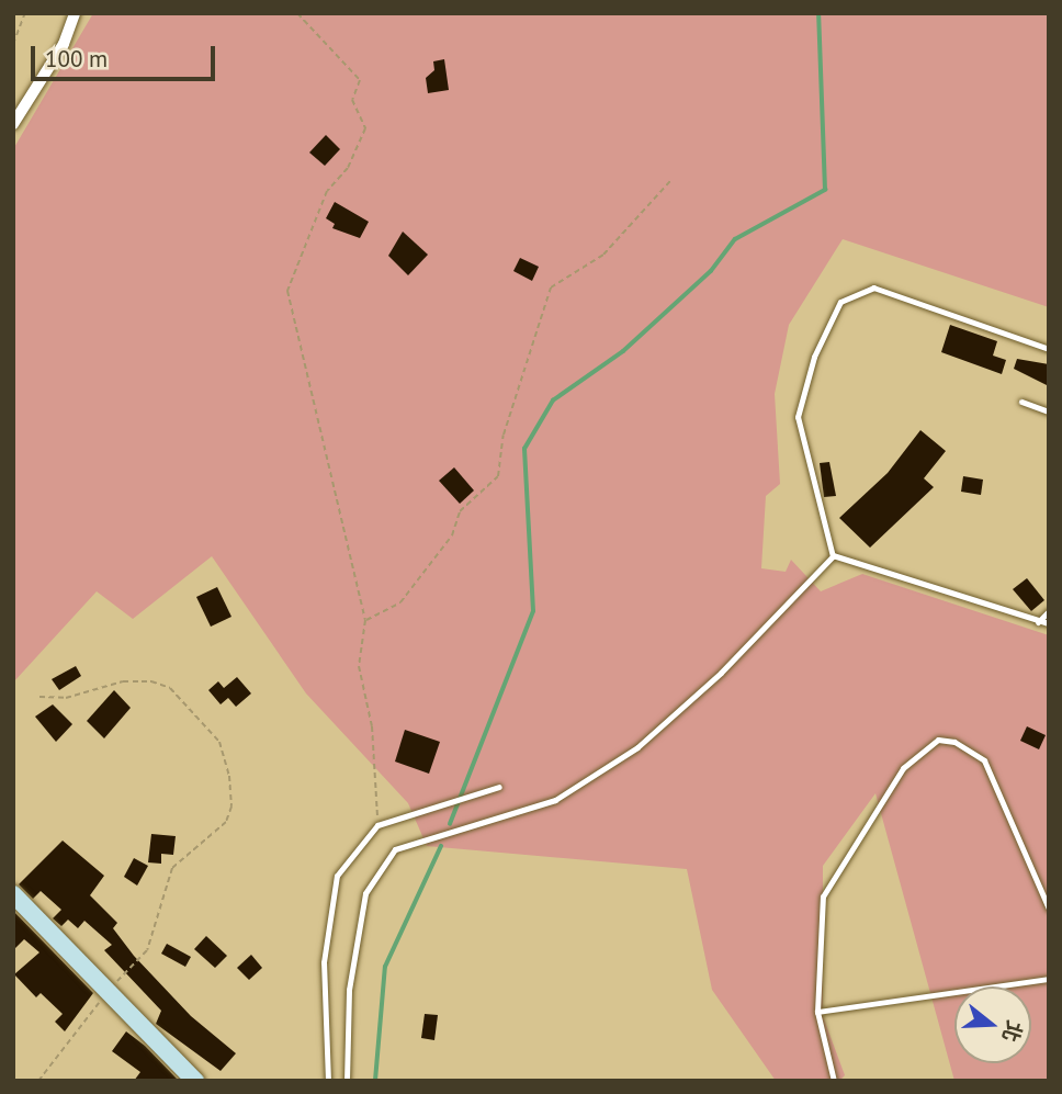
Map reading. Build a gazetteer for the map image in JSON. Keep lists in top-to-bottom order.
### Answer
{
  "scale_bar": "100 m",
  "north": "right"
}
